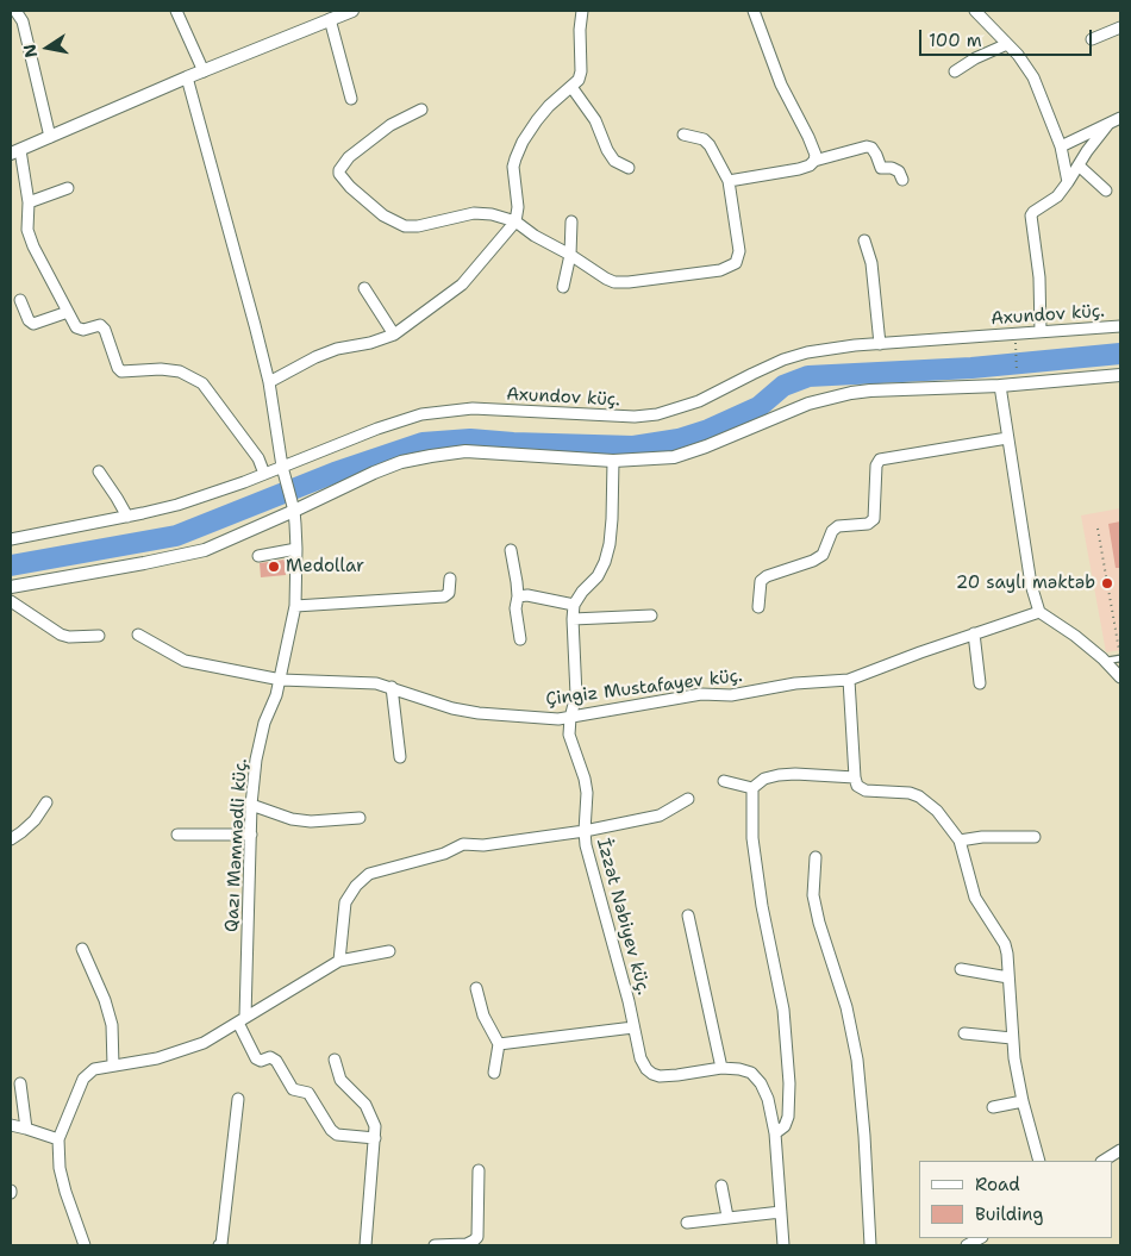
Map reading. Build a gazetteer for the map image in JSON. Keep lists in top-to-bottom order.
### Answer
{
  "streets": {
    "street": [
      "Axundov küç.",
      "Çingiz Mustafayev küç.",
      "Qazı Məmmədli küç.",
      "İzzət Nəbiyev küç."
    ]
  },
  "crossings": [
    ["Axundov küç.", "Qazı Məmmədli küç."],
    ["Çingiz Mustafayev küç.", "Qazı Məmmədli küç."],
    ["Çingiz Mustafayev küç.", "İzzət Nəbiyev küç."]
  ],
  "places": ["Medollar", "20 saylı məktəb"],
  "legend": ["Road", "Building"],
  "scale_bar": "100 m",
  "north": "left"
}
